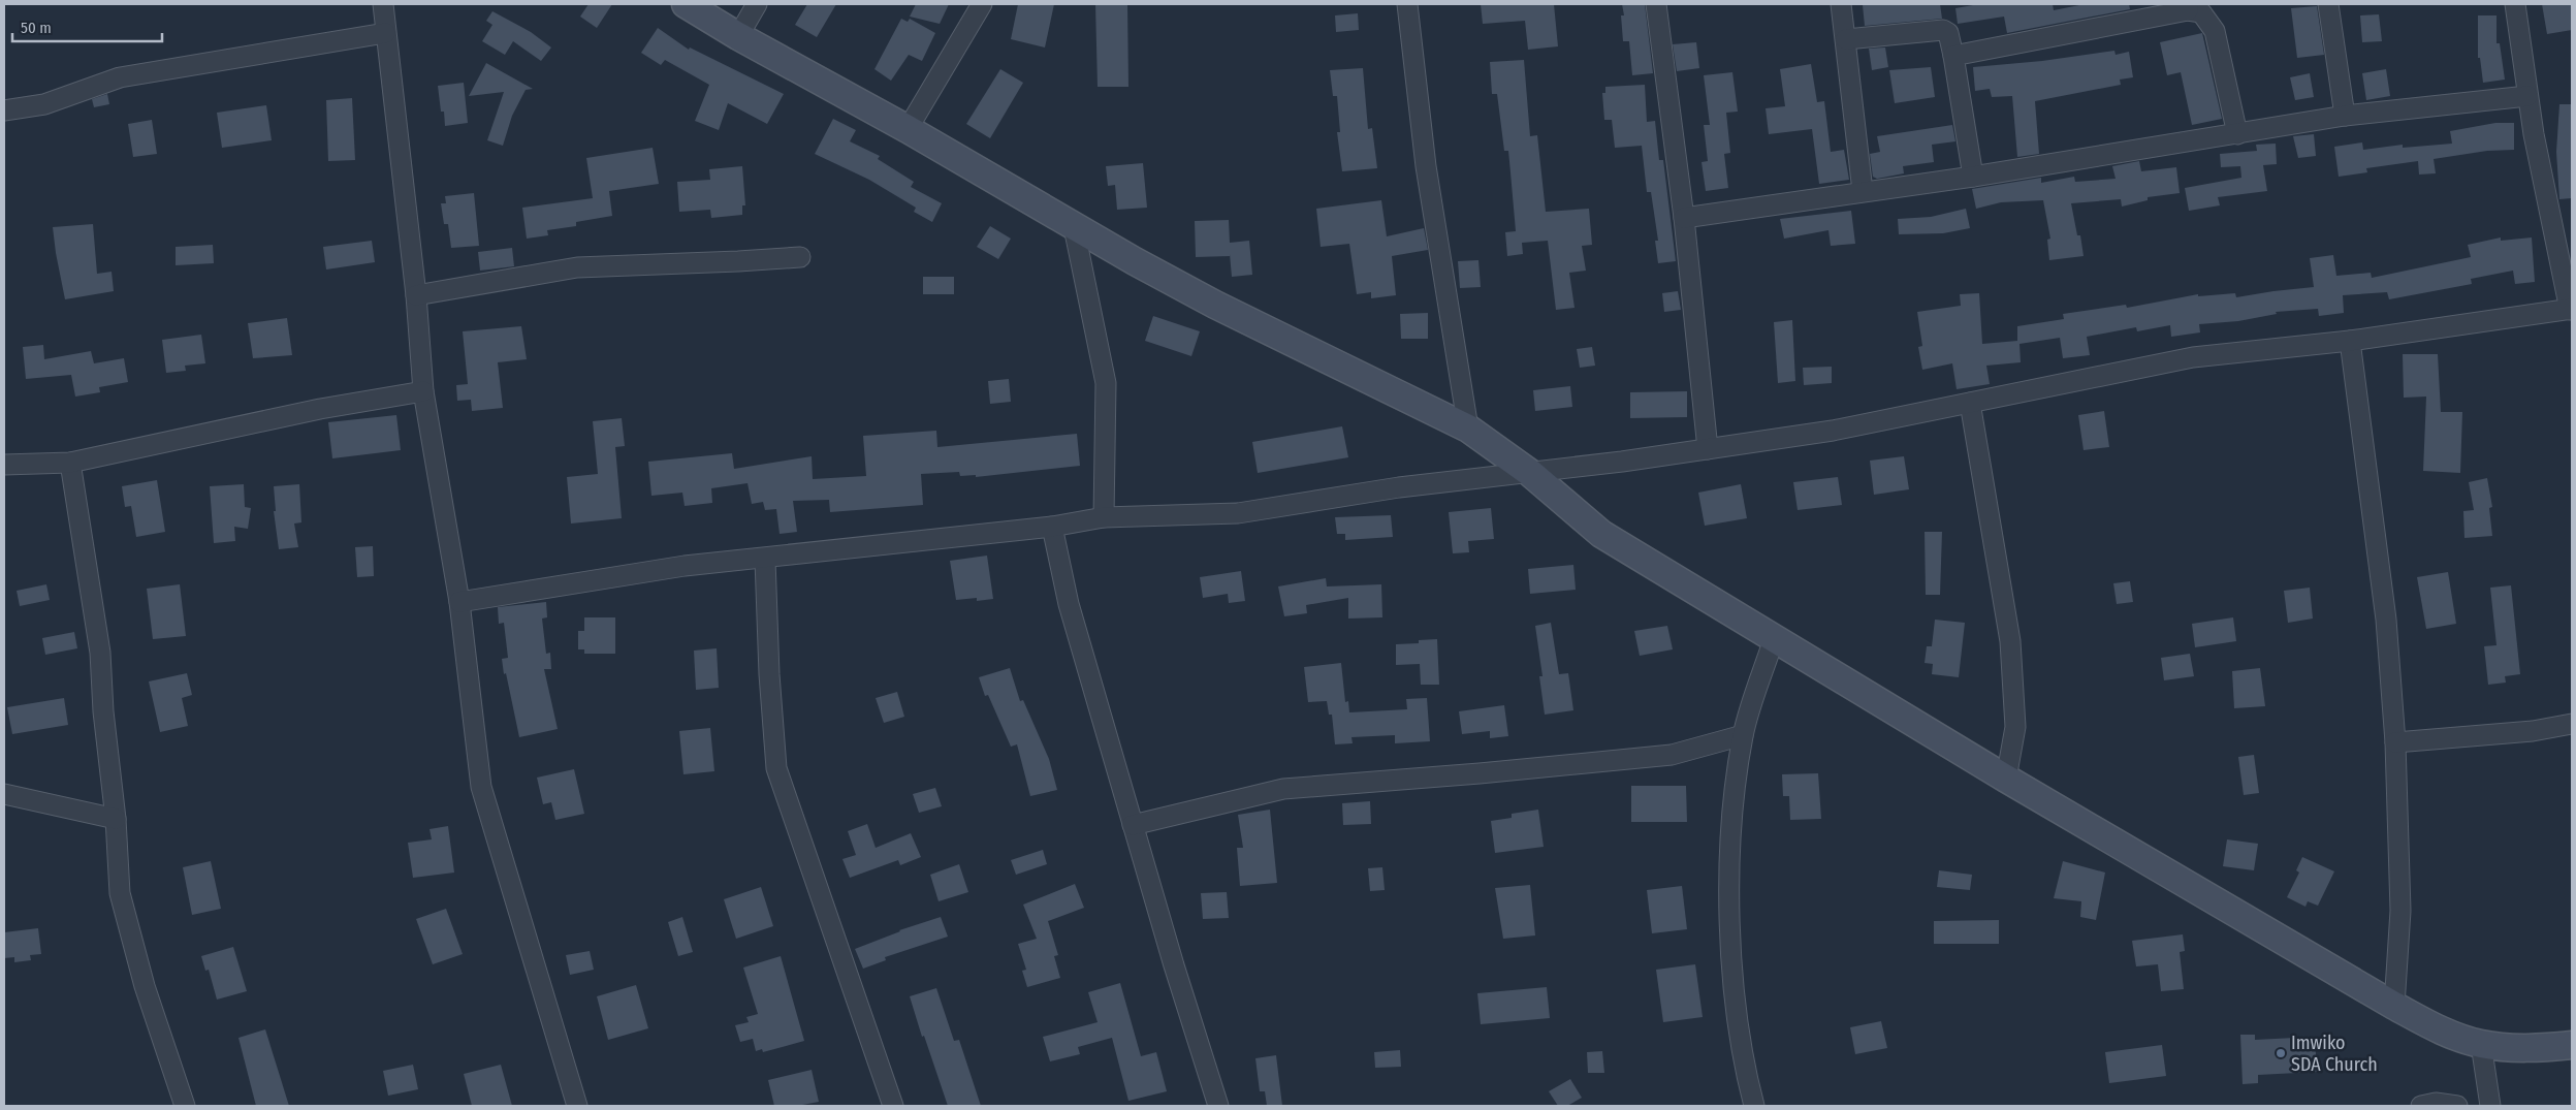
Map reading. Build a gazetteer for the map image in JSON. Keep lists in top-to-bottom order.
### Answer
{
  "places": ["Imwiko SDA Church"],
  "scale_bar": "50 m"
}
